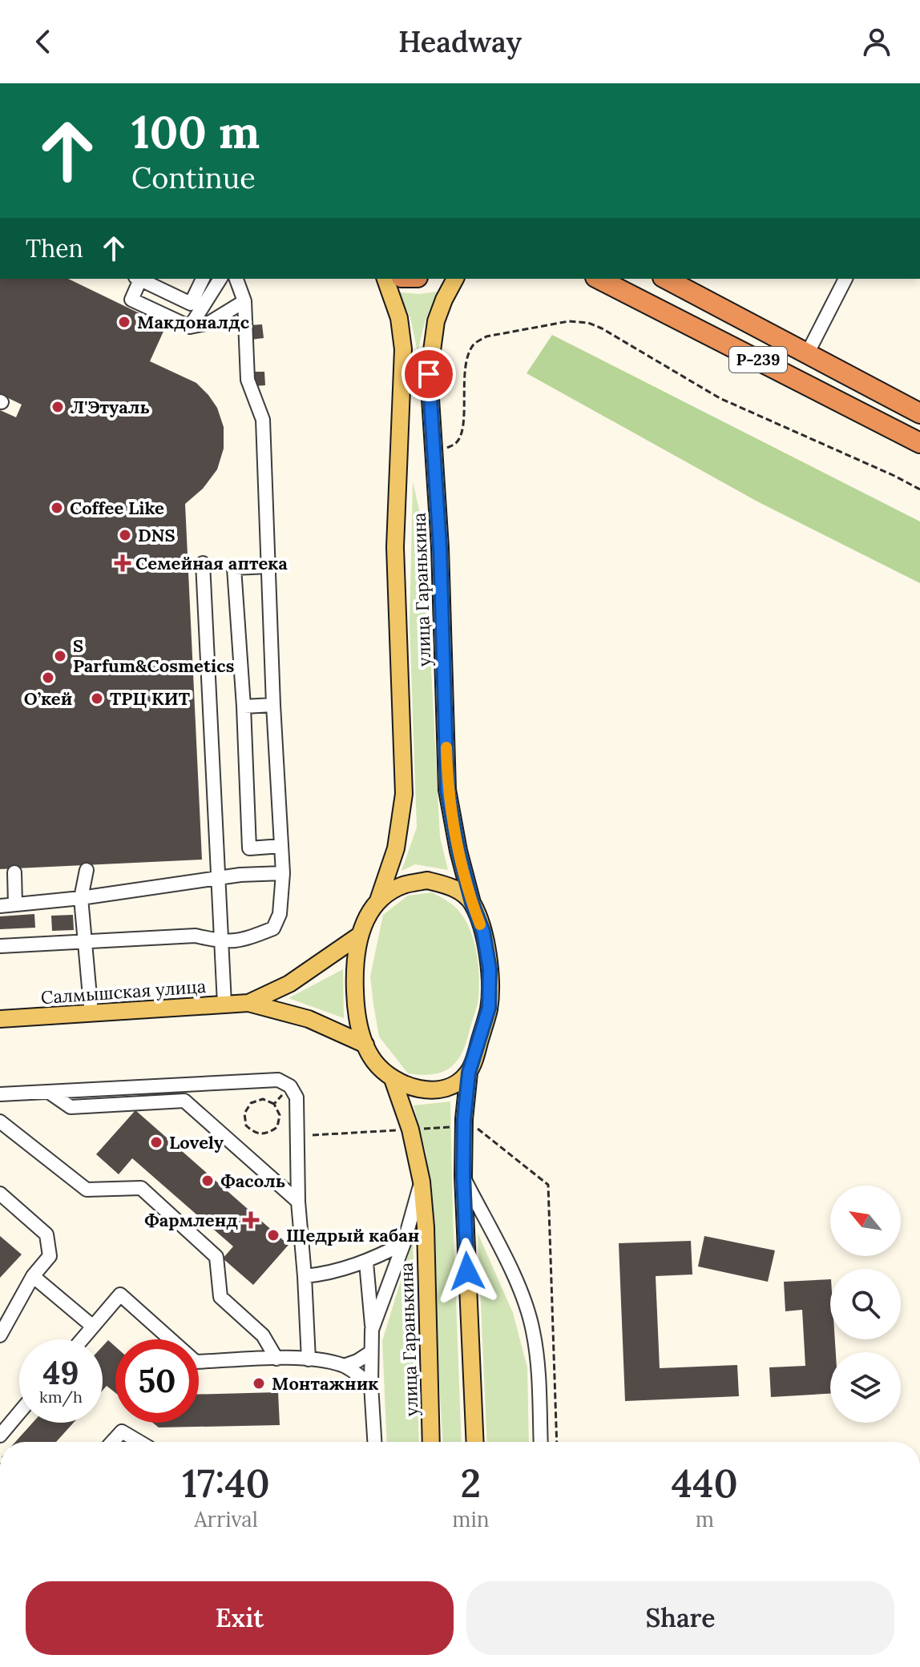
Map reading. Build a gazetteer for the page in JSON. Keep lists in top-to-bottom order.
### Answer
{
  "streets": {
    "highway": ["Р-239"],
    "main road": ["улица Гаранькина", "Салмышская улица"]
  },
  "crossings": [
    ["улица Гаранькина", "Салмышская улица"]
  ],
  "places": {
    "other": [
      "Макдоналдс",
      "Л'Этуаль",
      "Coffee Like",
      "DNS",
      "S Parfum&Cosmetics",
      "О’кей",
      "ТРЦ КИТ",
      "Lovely",
      "Фасоль",
      "Щедрый кабан",
      "Монтажник"
    ],
    "health": ["Семейная аптека", "Фармленд"]
  },
  "north": "top left",
  "page": {
    "header": "Headway",
    "turn": ["100 m", "Continue"],
    "then": "Then",
    "speed": "49 km/h",
    "limit": "50",
    "eta": [
      "17:40",
      "Arrival",
      "2",
      "min",
      "440",
      "m"
    ],
    "buttons": ["Exit", "Share"]
  }
}
